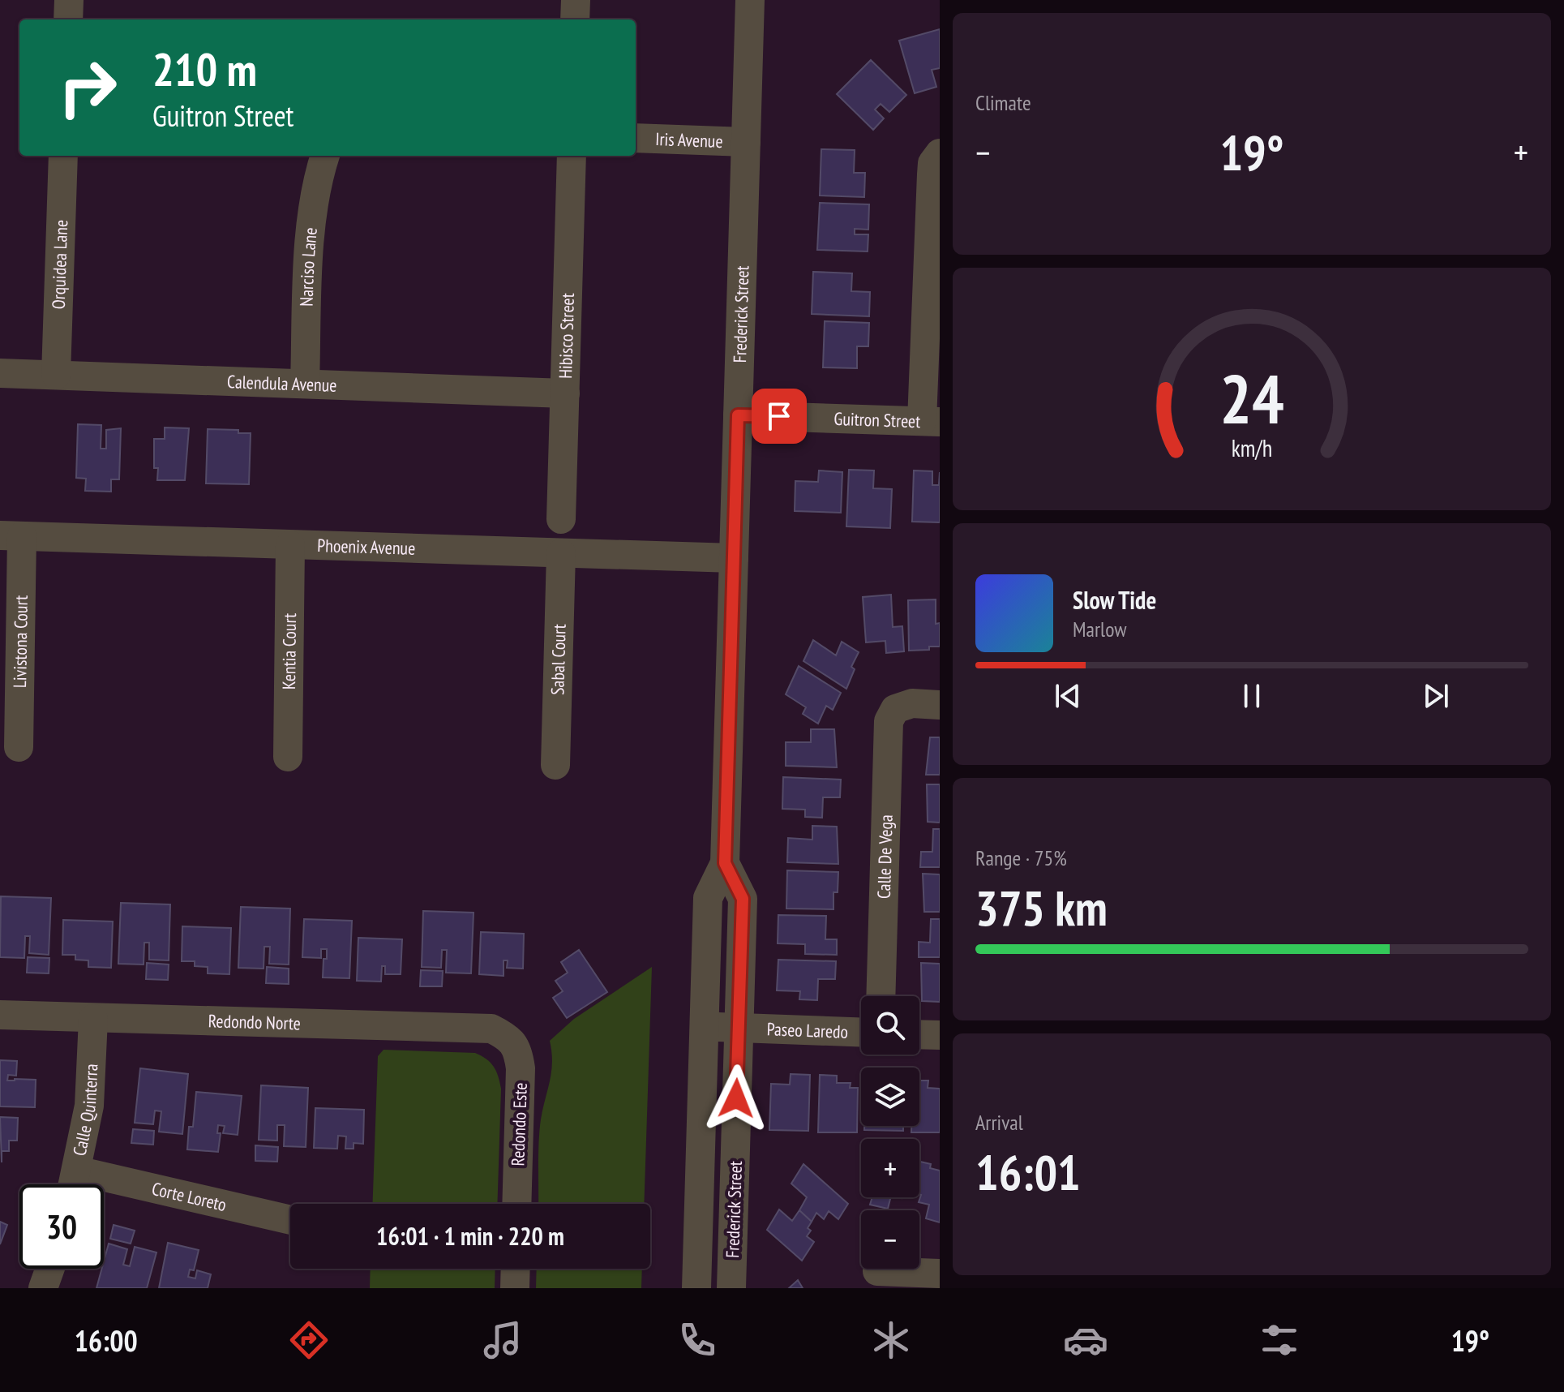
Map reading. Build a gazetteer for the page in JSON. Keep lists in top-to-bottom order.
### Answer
{
  "streets": {
    "street": [
      "Iris Avenue",
      "Orquidea Lane",
      "Narciso Lane",
      "Frederick Street",
      "Hibisco Street",
      "Calendula Avenue",
      "Guitron Street",
      "Phoenix Avenue",
      "Livistona Court",
      "Kentia Court",
      "Sabal Court",
      "Calle De Vega",
      "Redondo Norte",
      "Paseo Laredo",
      "Calle Quinterra",
      "Redondo Este",
      "Corte Loreto"
    ]
  },
  "crossings": [
    ["Iris Avenue", "Frederick Street"],
    ["Orquidea Lane", "Calendula Avenue"],
    ["Narciso Lane", "Calendula Avenue"],
    ["Frederick Street", "Guitron Street"],
    ["Frederick Street", "Phoenix Avenue"],
    ["Frederick Street", "Paseo Laredo"],
    ["Hibisco Street", "Calendula Avenue"],
    ["Phoenix Avenue", "Livistona Court"],
    ["Phoenix Avenue", "Kentia Court"],
    ["Phoenix Avenue", "Sabal Court"],
    ["Redondo Norte", "Calle Quinterra"],
    ["Redondo Norte", "Redondo Este"],
    ["Calle Quinterra", "Corte Loreto"]
  ],
  "page": {
    "tile": [
      "Climate",
      ["Range · 75%", "375 km"],
      ["Arrival", "16:01"]
    ],
    "turn": ["210 m", "Guitron Street"],
    "heat": ["−", "19°", "+"],
    "song": ["Slow Tide", "Marlow"],
    "map_buttons": ["+", "−"],
    "limit": "30",
    "trip": "16:01 · 1 min · 220 m",
    "tabs": ["16:00", "19°"],
    "gauge": ["24", "km/h"]
  }
}
